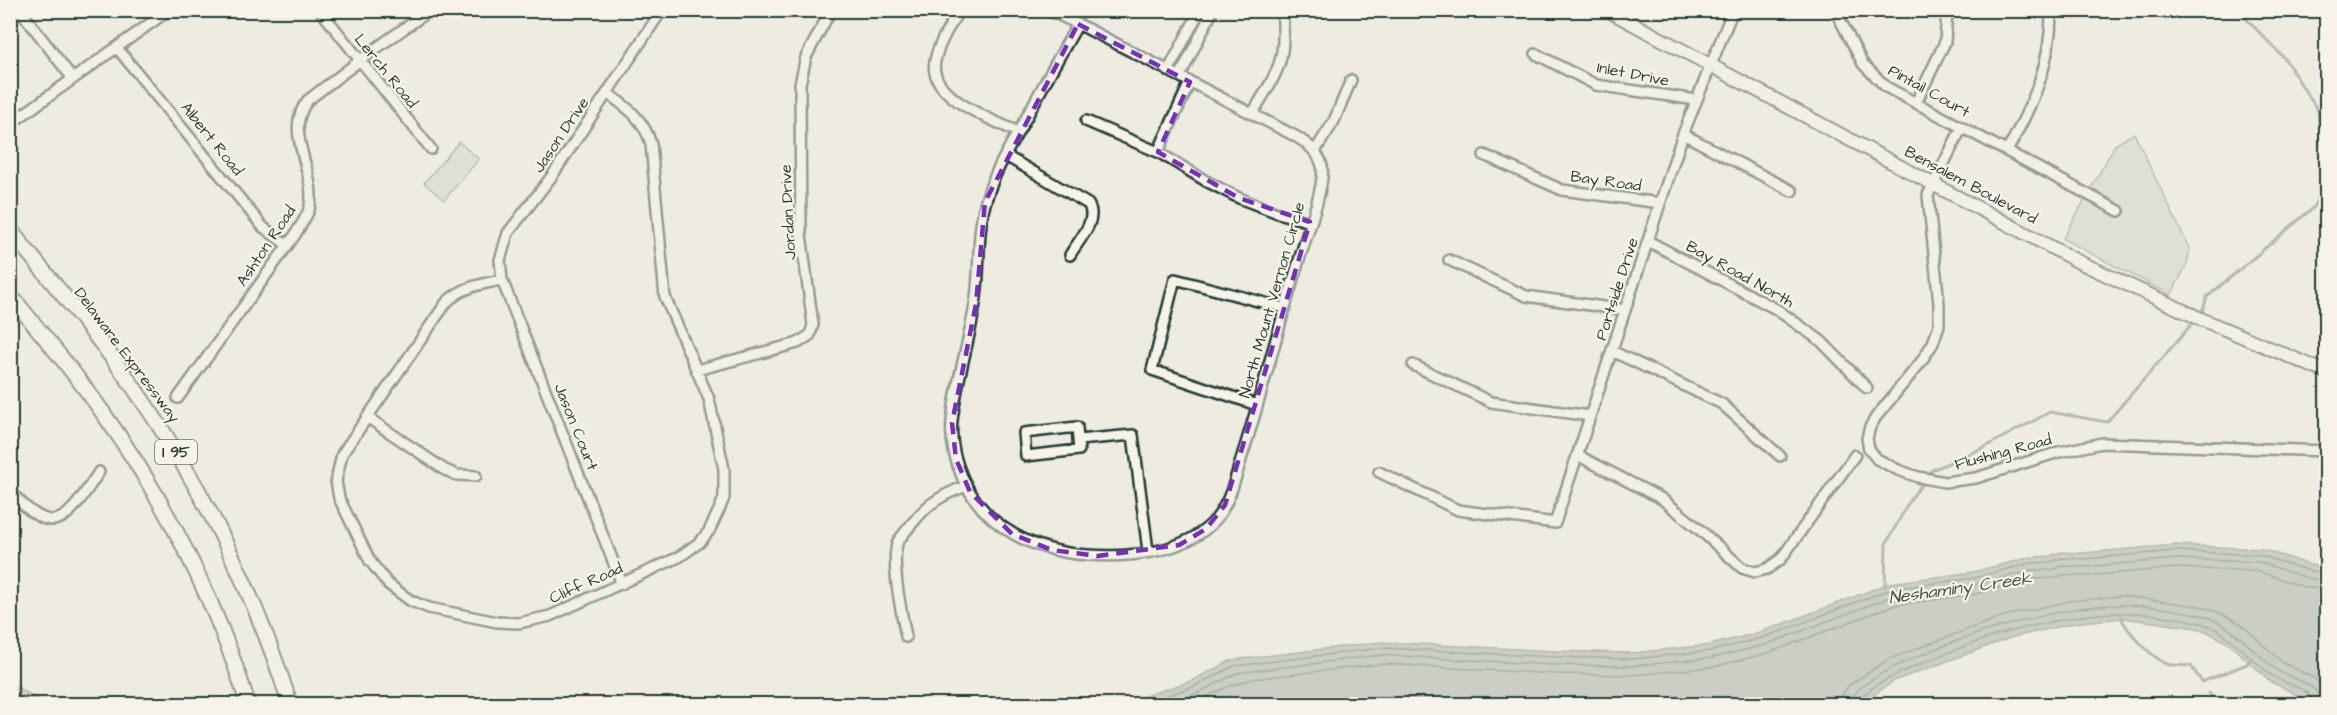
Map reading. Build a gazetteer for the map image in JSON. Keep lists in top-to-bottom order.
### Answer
{
  "streets": {
    "highway": ["Delaware Expressway", "I 95"],
    "main road": ["Bensalem Boulevard"],
    "street": [
      "Lerch Road",
      "Inlet Drive",
      "Pintail Court",
      "Jason Drive",
      "Albert Road",
      "Bay Road",
      "Jordan Drive",
      "Ashton Road",
      "Bay Road North",
      "Portside Drive",
      "North Mount Vernon Circle",
      "Jason Court",
      "Flushing Road",
      "Cliff Road"
    ]
  },
  "crossings": [
    ["Lerch Road", "Ashton Road"],
    ["Inlet Drive", "Portside Drive"],
    ["Pintail Court", "Flushing Road"],
    ["Jason Drive", "Jason Court"],
    ["Jason Drive", "Cliff Road"],
    ["Albert Road", "Ashton Road"],
    ["Bay Road", "Portside Drive"],
    ["Bensalem Boulevard", "Portside Drive"],
    ["Bensalem Boulevard", "Flushing Road"],
    ["Jordan Drive", "Cliff Road"],
    ["Bay Road North", "Portside Drive"],
    ["Jason Court", "Cliff Road"]
  ],
  "water": ["Neshaminy Creek"]
}
